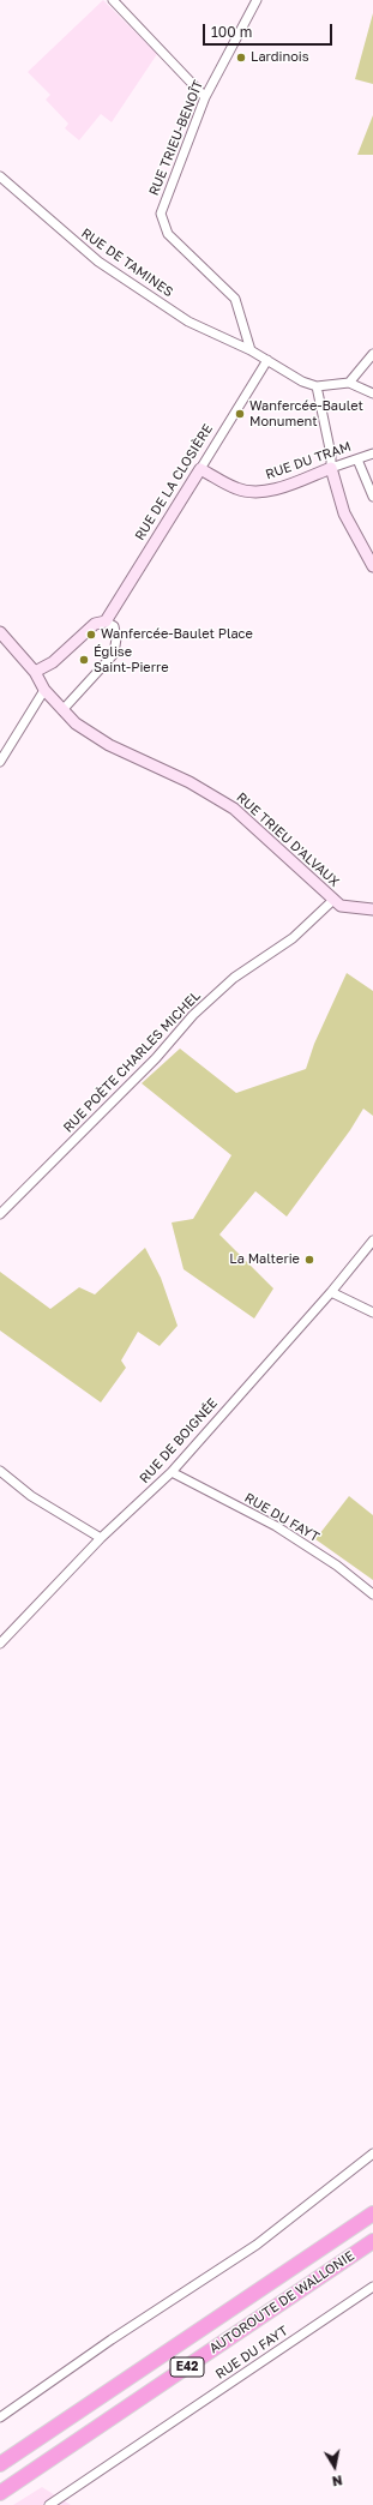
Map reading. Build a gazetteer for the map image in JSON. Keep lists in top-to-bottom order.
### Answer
{
  "streets": {
    "highway": ["AUTOROUTE DE WALLONIE", "E42"],
    "main road": ["RUE DU TRAM", "RUE DE LA CLOSIÈRE", "RUE TRIEU D'ALVAUX"],
    "street": [
      "RUE TRIEU-BENOÎT",
      "RUE DE TAMINES",
      "RUE POÈTE CHARLES MICHEL",
      "RUE DE BOIGNÉE",
      "RUE DU FAYT"
    ]
  },
  "crossings": [
    ["RUE TRIEU-BENOÎT", "RUE DE TAMINES"],
    ["RUE DE TAMINES", "RUE DE LA CLOSIÈRE"],
    ["RUE DU TRAM", "RUE DE LA CLOSIÈRE"],
    ["RUE DE LA CLOSIÈRE", "RUE TRIEU D'ALVAUX"],
    ["RUE TRIEU D'ALVAUX", "RUE POÈTE CHARLES MICHEL"],
    ["RUE DE BOIGNÉE", "RUE DU FAYT"]
  ],
  "places": [
    "Lardinois",
    "Wanfercée-Baulet Monument",
    "Wanfercée-Baulet Place",
    "Église Saint-Pierre",
    "La Malterie"
  ],
  "scale_bar": "100 m",
  "north": "bottom"
}
